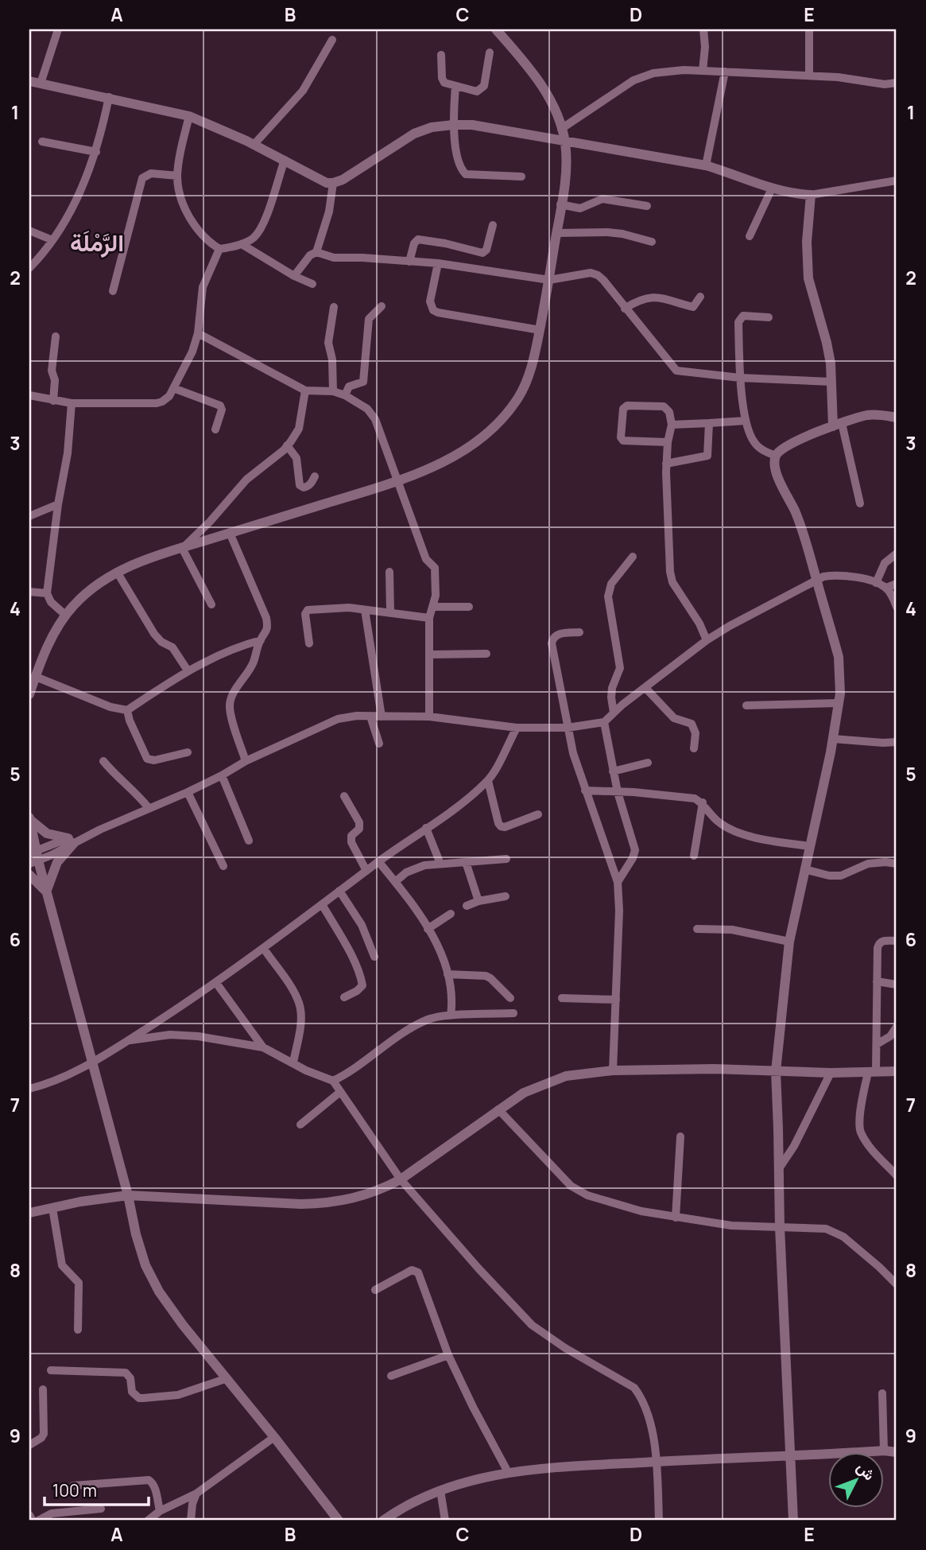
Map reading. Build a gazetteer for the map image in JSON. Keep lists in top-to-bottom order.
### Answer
{
  "districts": ["الرَّمْلَة"],
  "scale_bar": "100 m",
  "north": "top right",
  "grid": {
    "columns": [
      "A",
      "B",
      "C",
      "D",
      "E"
    ],
    "rows": [
      "1",
      "2",
      "3",
      "4",
      "5",
      "6",
      "7",
      "8",
      "9"
    ]
  }
}
